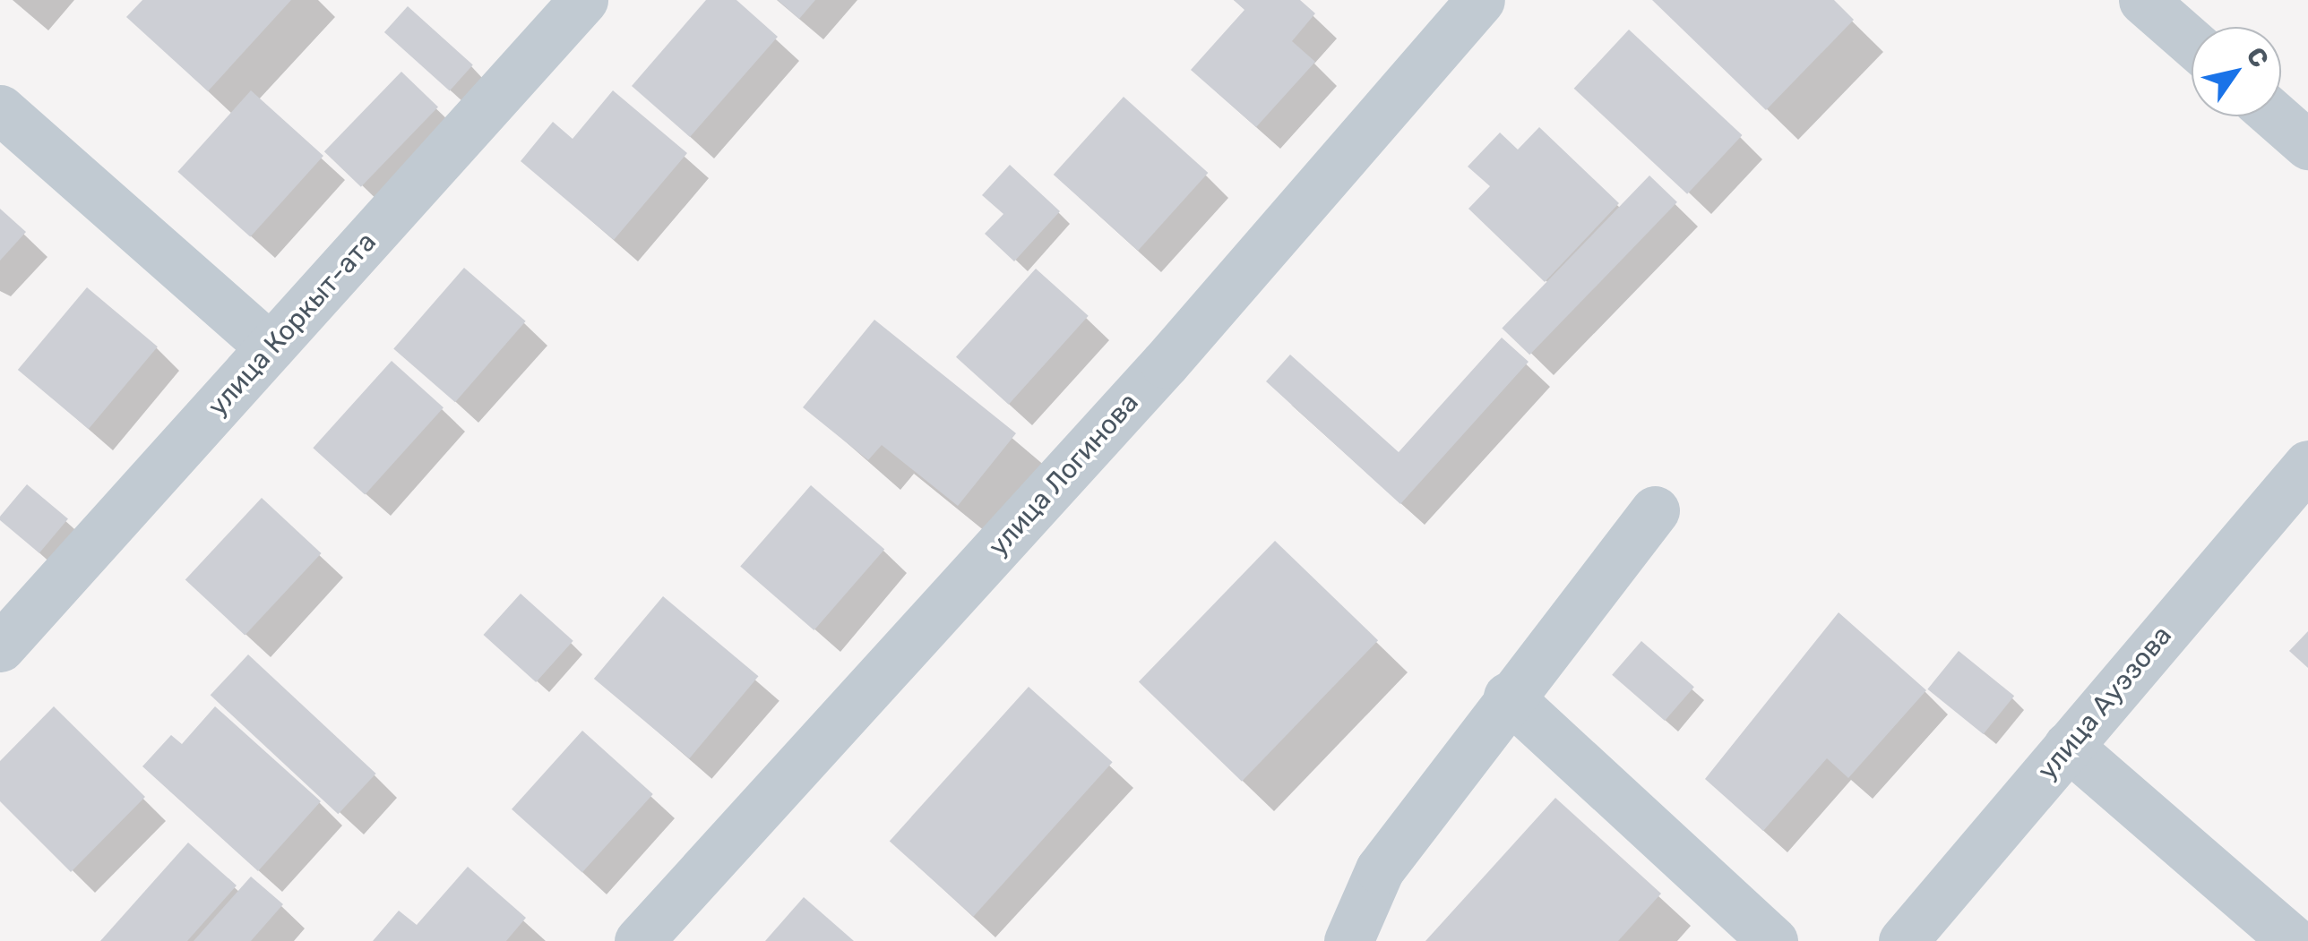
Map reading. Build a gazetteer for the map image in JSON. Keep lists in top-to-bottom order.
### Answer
{
  "streets": {
    "street": ["улица Коркыт-ата", "улица Логинова", "улица Ауэзова"]
  },
  "north": "top right"
}
